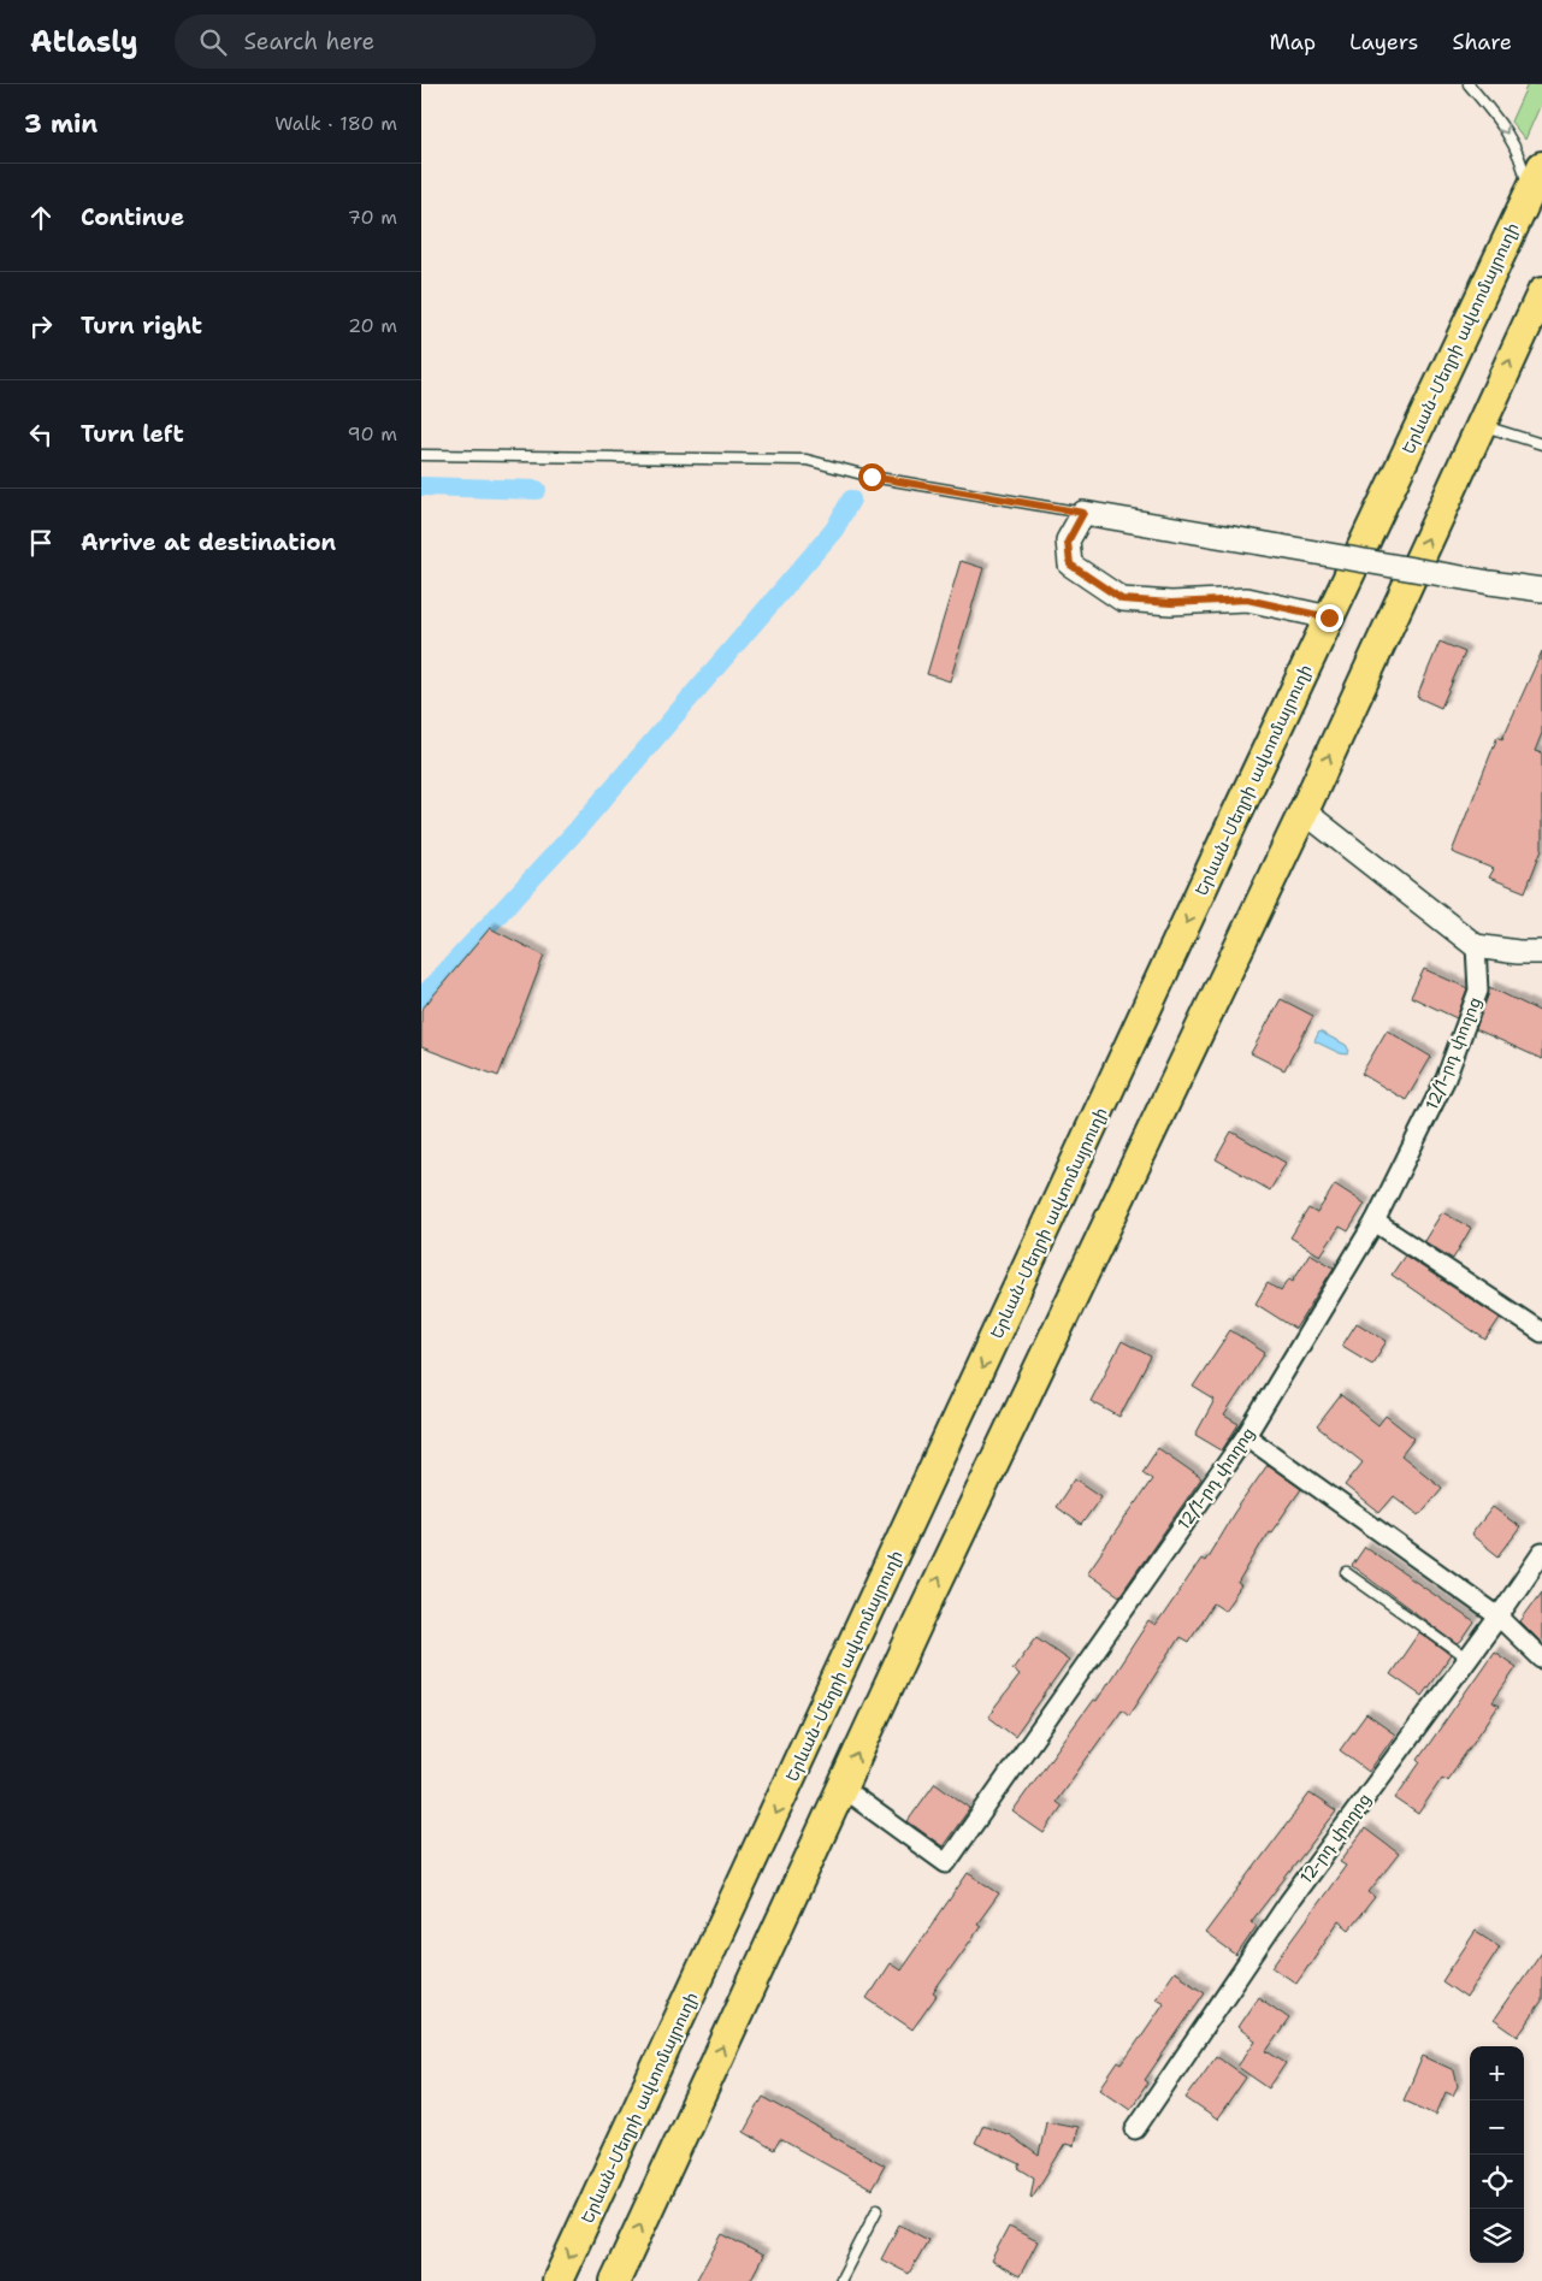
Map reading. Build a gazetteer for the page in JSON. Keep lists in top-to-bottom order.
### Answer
{
  "streets": {
    "highway": ["Երևան-Մեղրի ավտոմայրուղի"],
    "street": ["12/1-րդ փողոց", "12-րդ փողոց"]
  },
  "page": {
    "header": "Atlasly",
    "search": "Search here",
    "nav": ["Map", "Layers", "Share"],
    "heading": ["3 min", "Walk · 180 m"],
    "list": [
      ["Continue", "70 m"],
      ["Turn right", "20 m"],
      ["Turn left", "90 m"],
      "Arrive at destination"
    ],
    "map_buttons": ["+", "−"]
  }
}
